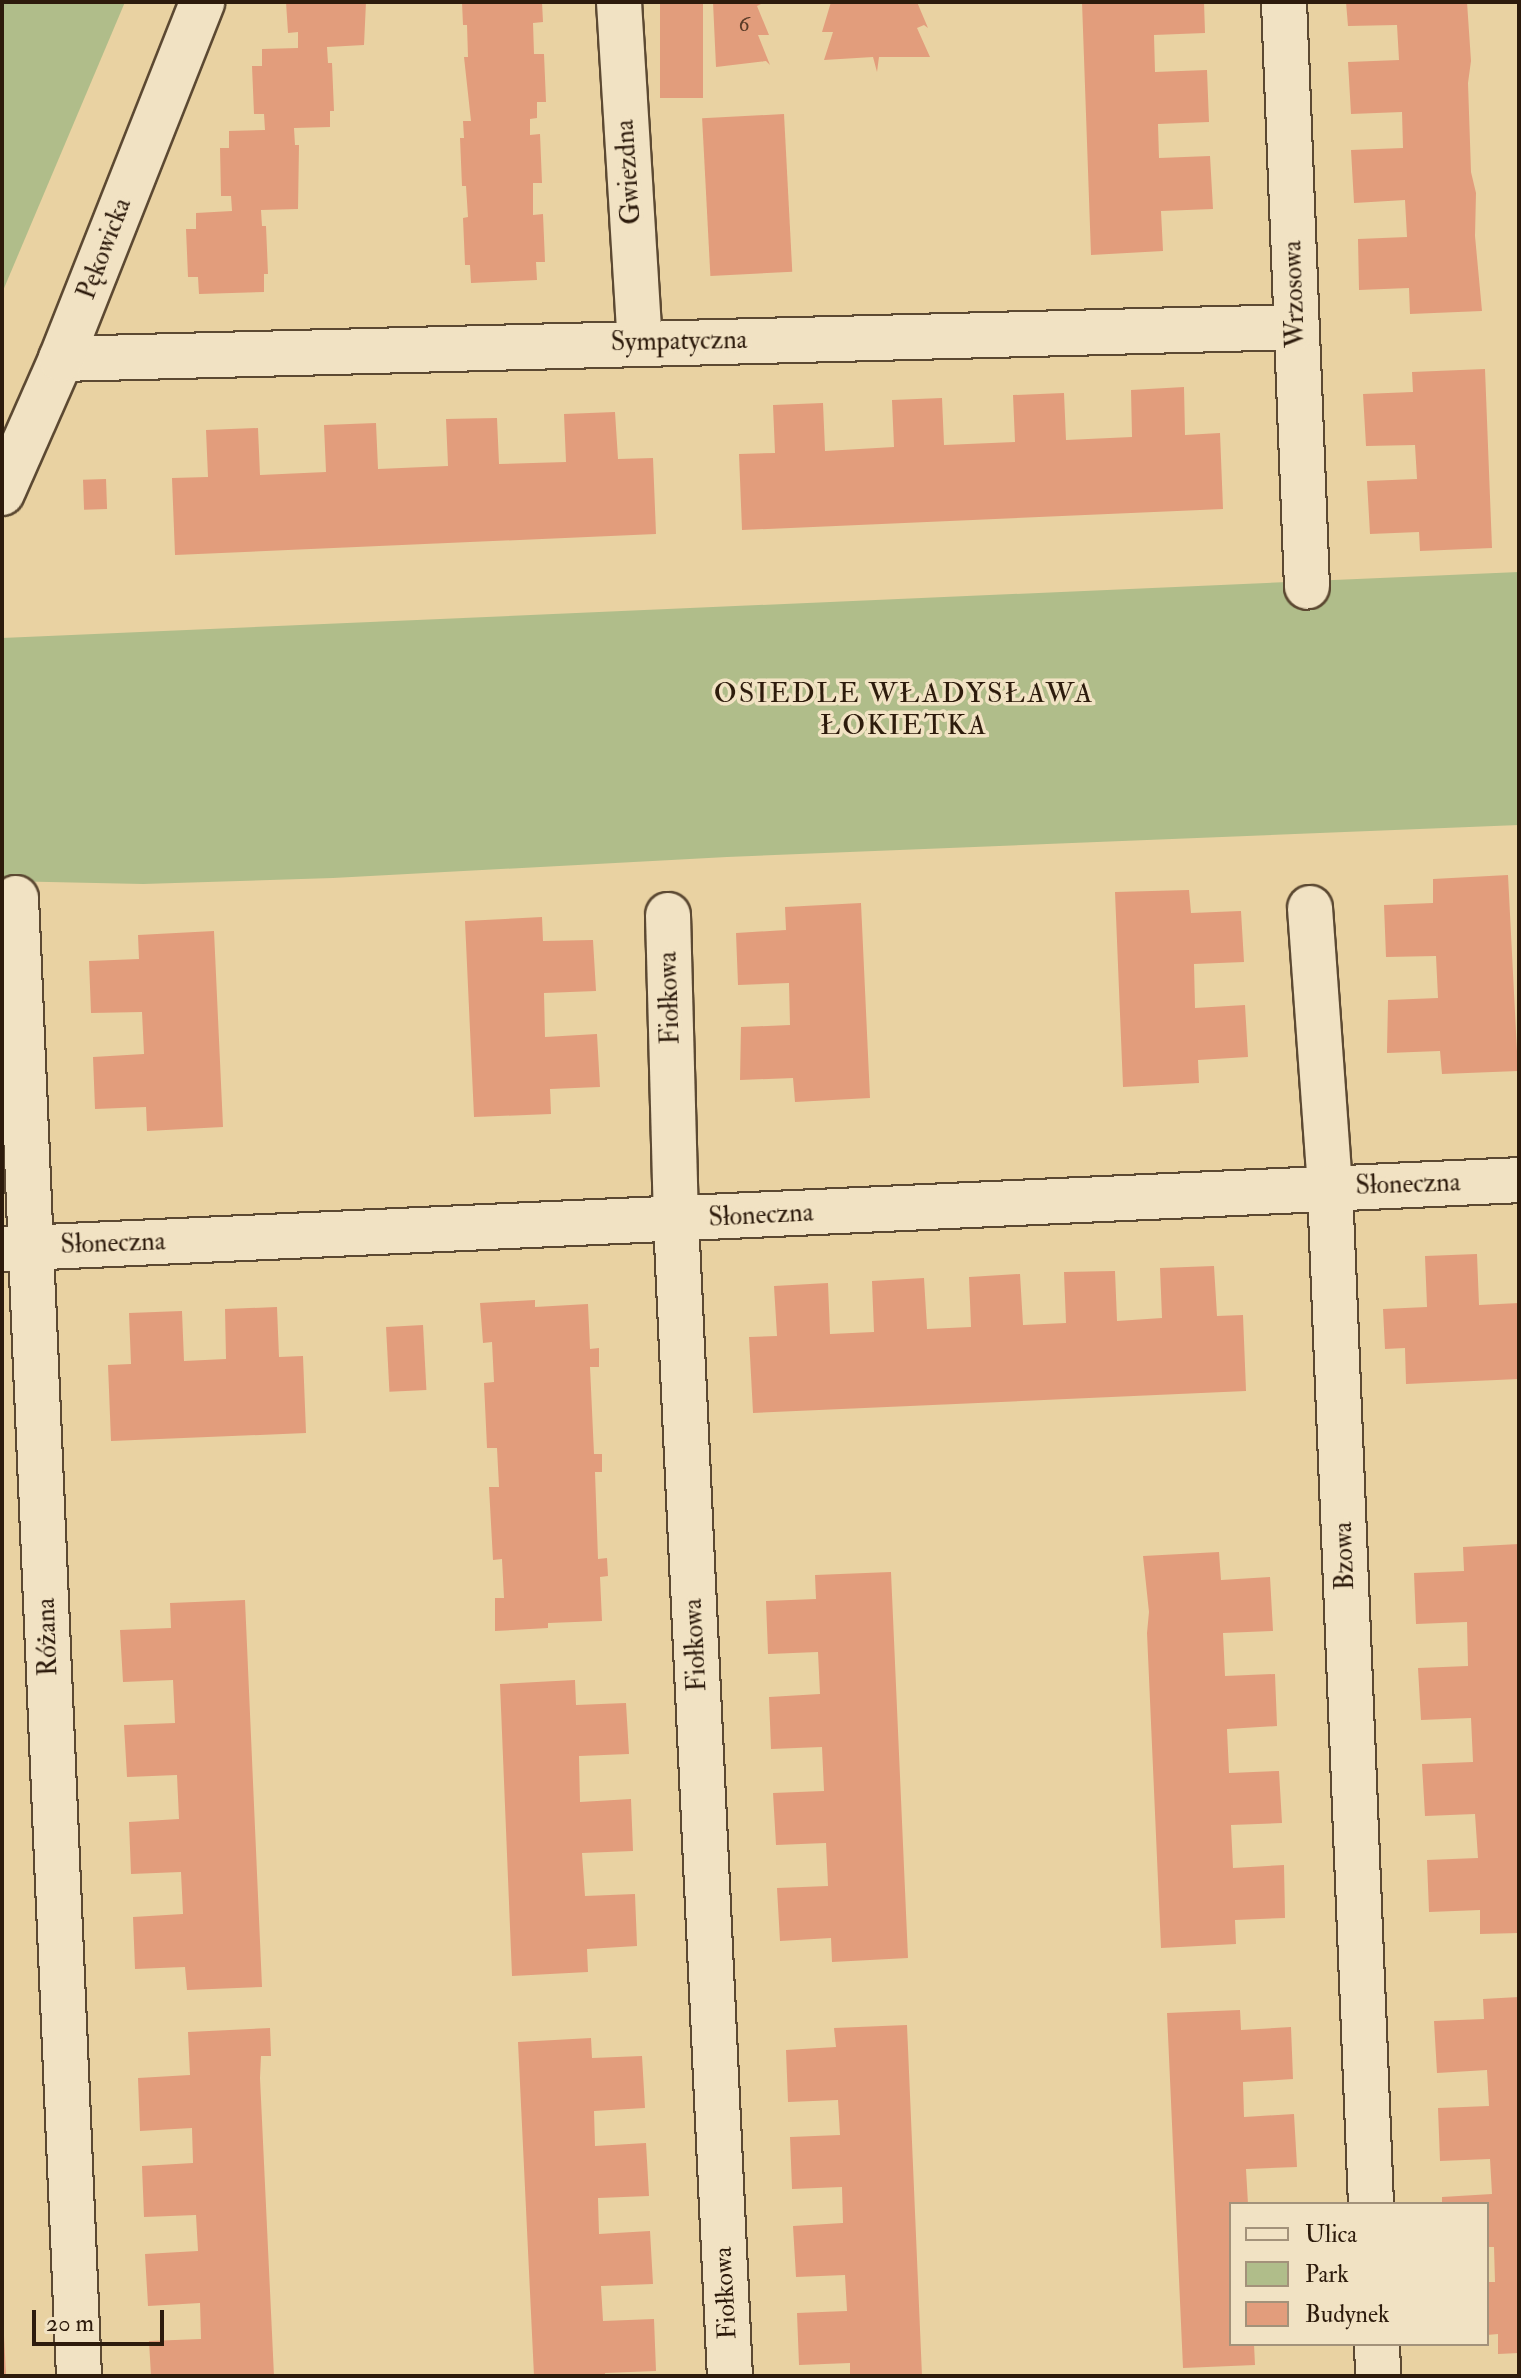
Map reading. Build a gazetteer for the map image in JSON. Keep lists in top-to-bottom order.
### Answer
{
  "streets": {
    "street": [
      "Gwiezdna",
      "Pękowicka",
      "Wrzosowa",
      "Sympatyczna",
      "Fiołkowa",
      "Słoneczna",
      "Bzowa",
      "Różana"
    ]
  },
  "crossings": [
    ["Gwiezdna", "Sympatyczna"],
    ["Pękowicka", "Sympatyczna"],
    ["Wrzosowa", "Sympatyczna"],
    ["Fiołkowa", "Słoneczna"],
    ["Słoneczna", "Bzowa"],
    ["Słoneczna", "Różana"]
  ],
  "districts": ["OSIEDLE WŁADYSŁAWA ŁOKIETKA"],
  "house_numbers": ["6"],
  "legend": ["Ulica", "Park", "Budynek"],
  "scale_bar": "20 m"
}
